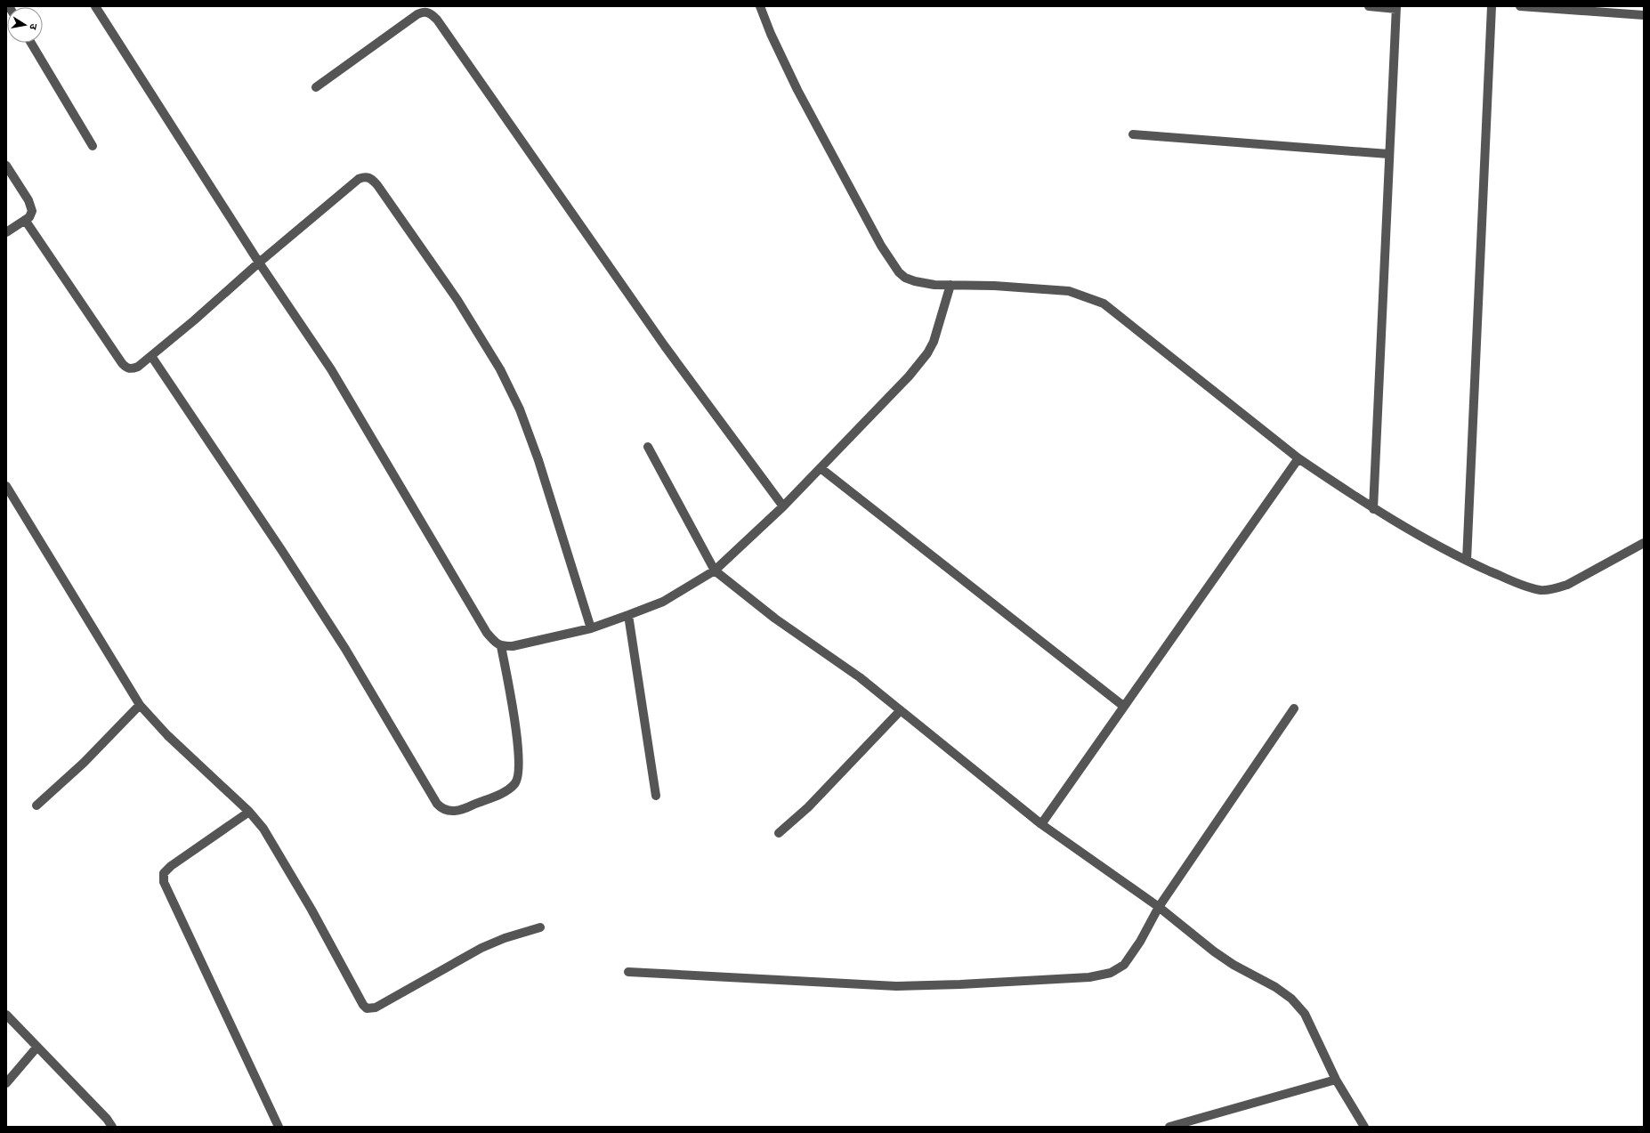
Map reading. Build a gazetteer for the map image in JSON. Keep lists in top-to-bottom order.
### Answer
{
  "north": "right"
}
